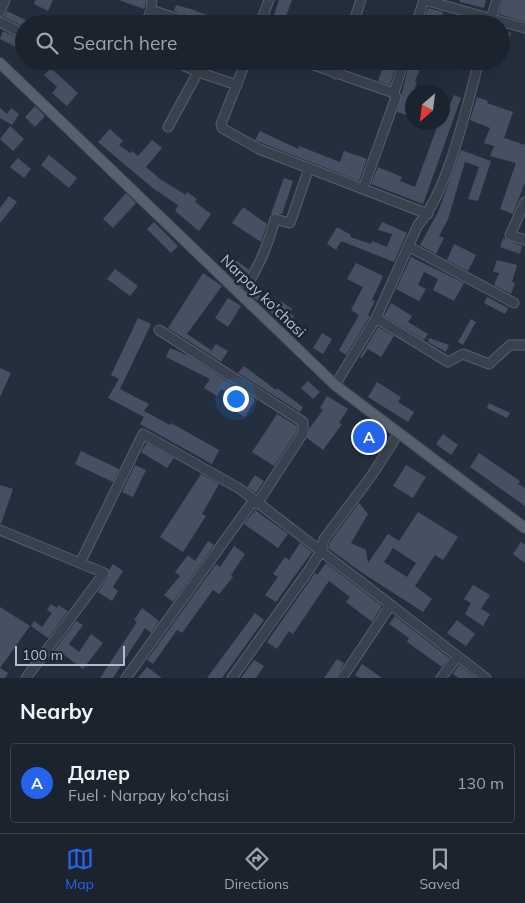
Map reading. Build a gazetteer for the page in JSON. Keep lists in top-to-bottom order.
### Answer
{
  "streets": {
    "main road": ["Narpay ko'chasi"]
  },
  "scale_bar": "100 m",
  "north": "bottom left",
  "page": {
    "search": "Search here",
    "pins": "A",
    "scale": "100 m",
    "heading": "Nearby",
    "list": [
      {
        "mark": "A",
        "name": "Далер",
        "note": "Fuel · Narpay ko'chasi",
        "value": "130 m"
      }
    ],
    "nav": ["Map", "Directions", "Saved"]
  }
}
